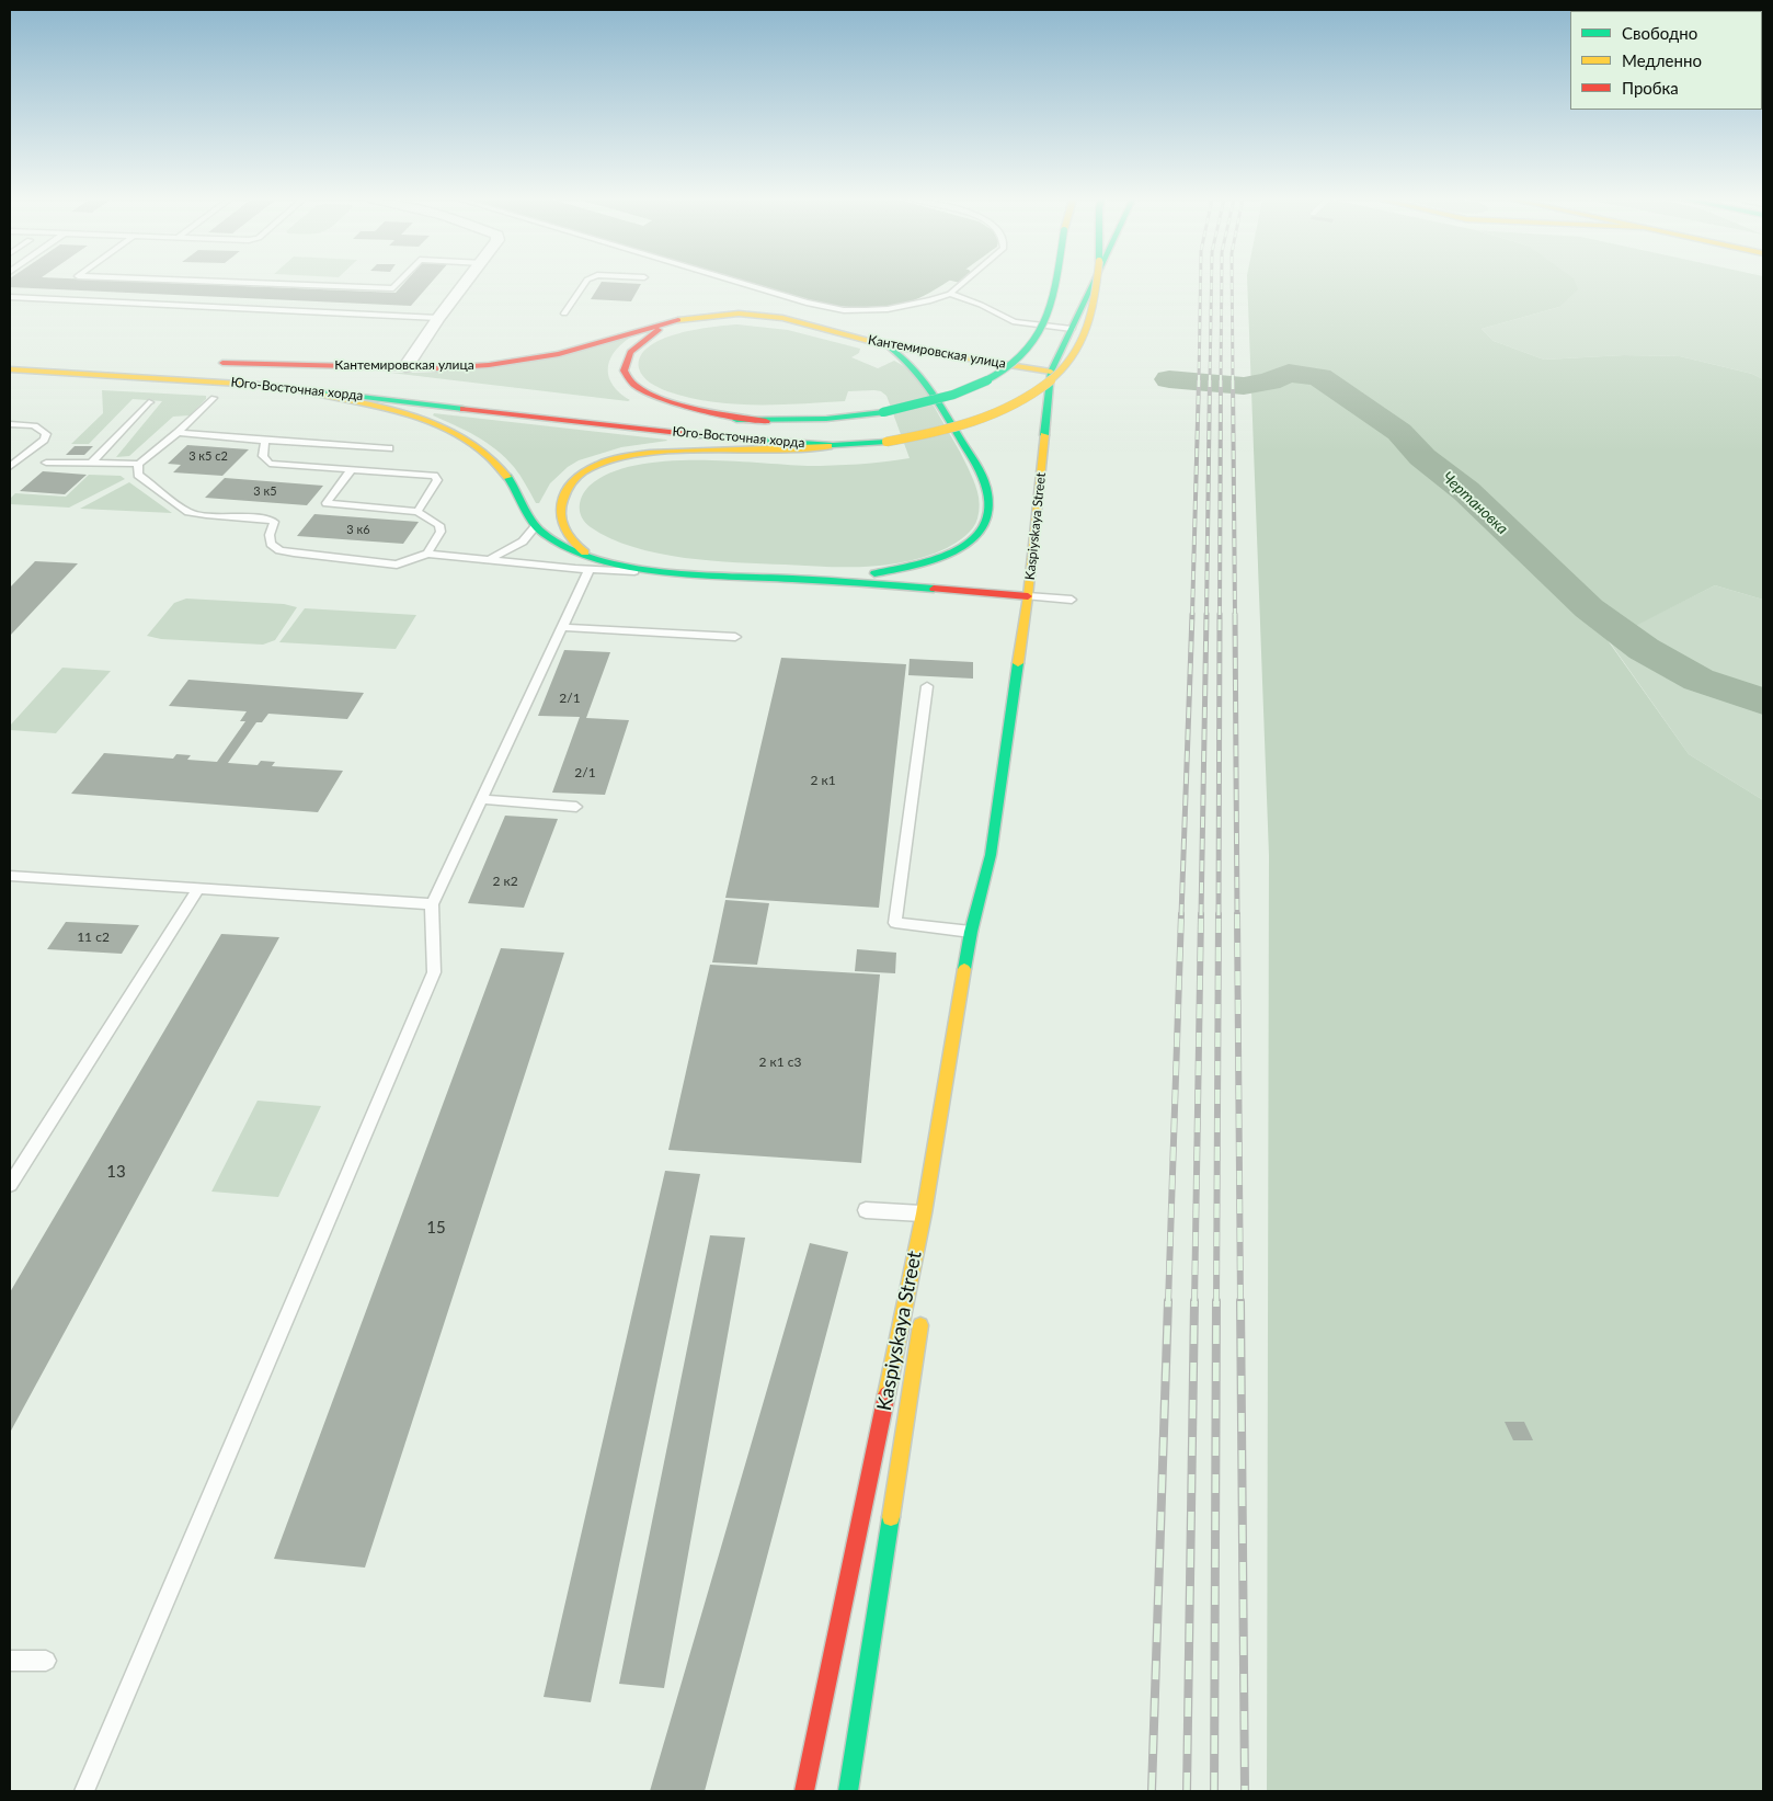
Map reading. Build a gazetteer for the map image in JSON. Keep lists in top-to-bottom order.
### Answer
{
  "streets": {
    "main road": ["Кантемировская улица", "Юго-Восточная хорда", "Kaspiyskaya Street"]
  },
  "crossings": [
    ["Кантемировская улица", "Юго-Восточная хорда"],
    ["Кантемировская улица", "Kaspiyskaya Street"]
  ],
  "water": ["Чертановка"],
  "house_numbers": [
    "3 к5 с2",
    "3 к5",
    "3 к6",
    "2/1",
    "2/1",
    "2 к1",
    "2 к2",
    "11 с2",
    "2 к1 с3",
    "13",
    "15"
  ],
  "legend": ["Свободно", "Медленно", "Пробка"]
}
